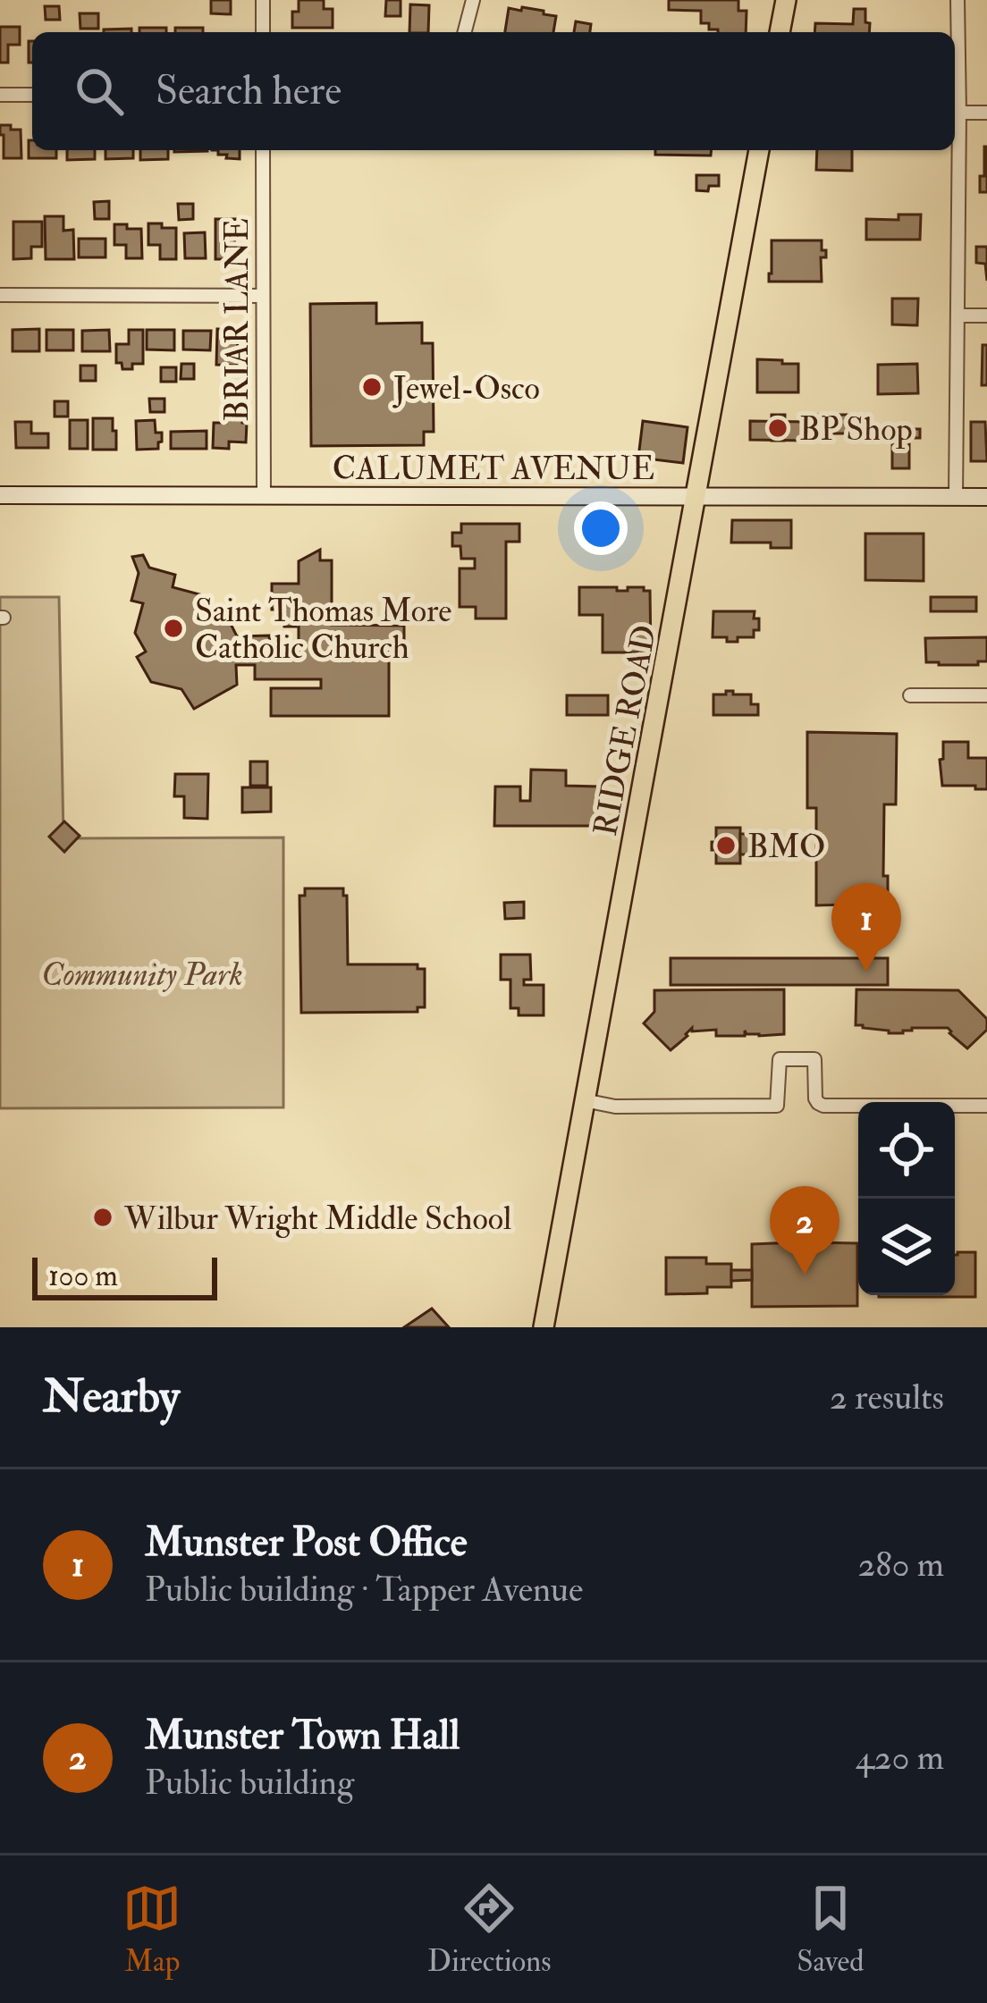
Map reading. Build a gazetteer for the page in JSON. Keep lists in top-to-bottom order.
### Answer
{
  "streets": {
    "main road": ["CALUMET AVENUE", "RIDGE ROAD"],
    "street": ["BRIAR LANE"]
  },
  "crossings": [
    ["BRIAR LANE", "CALUMET AVENUE"],
    ["CALUMET AVENUE", "RIDGE ROAD"]
  ],
  "parks": ["Community Park"],
  "places": [
    "Jewel-Osco",
    "BP Shop",
    "Saint Thomas More Catholic Church",
    "BMO",
    "Wilbur Wright Middle School"
  ],
  "scale_bar": "100 m",
  "page": {
    "search": "Search here",
    "pins": ["1", "2"],
    "scale": "100 m",
    "heading": ["Nearby", "2 results"],
    "list": [
      {
        "mark": "1",
        "name": "Munster Post Office",
        "note": "Public building · Tapper Avenue",
        "value": "280 m"
      },
      {
        "mark": "2",
        "name": "Munster Town Hall",
        "note": "Public building",
        "value": "420 m"
      }
    ],
    "nav": ["Map", "Directions", "Saved"]
  }
}
